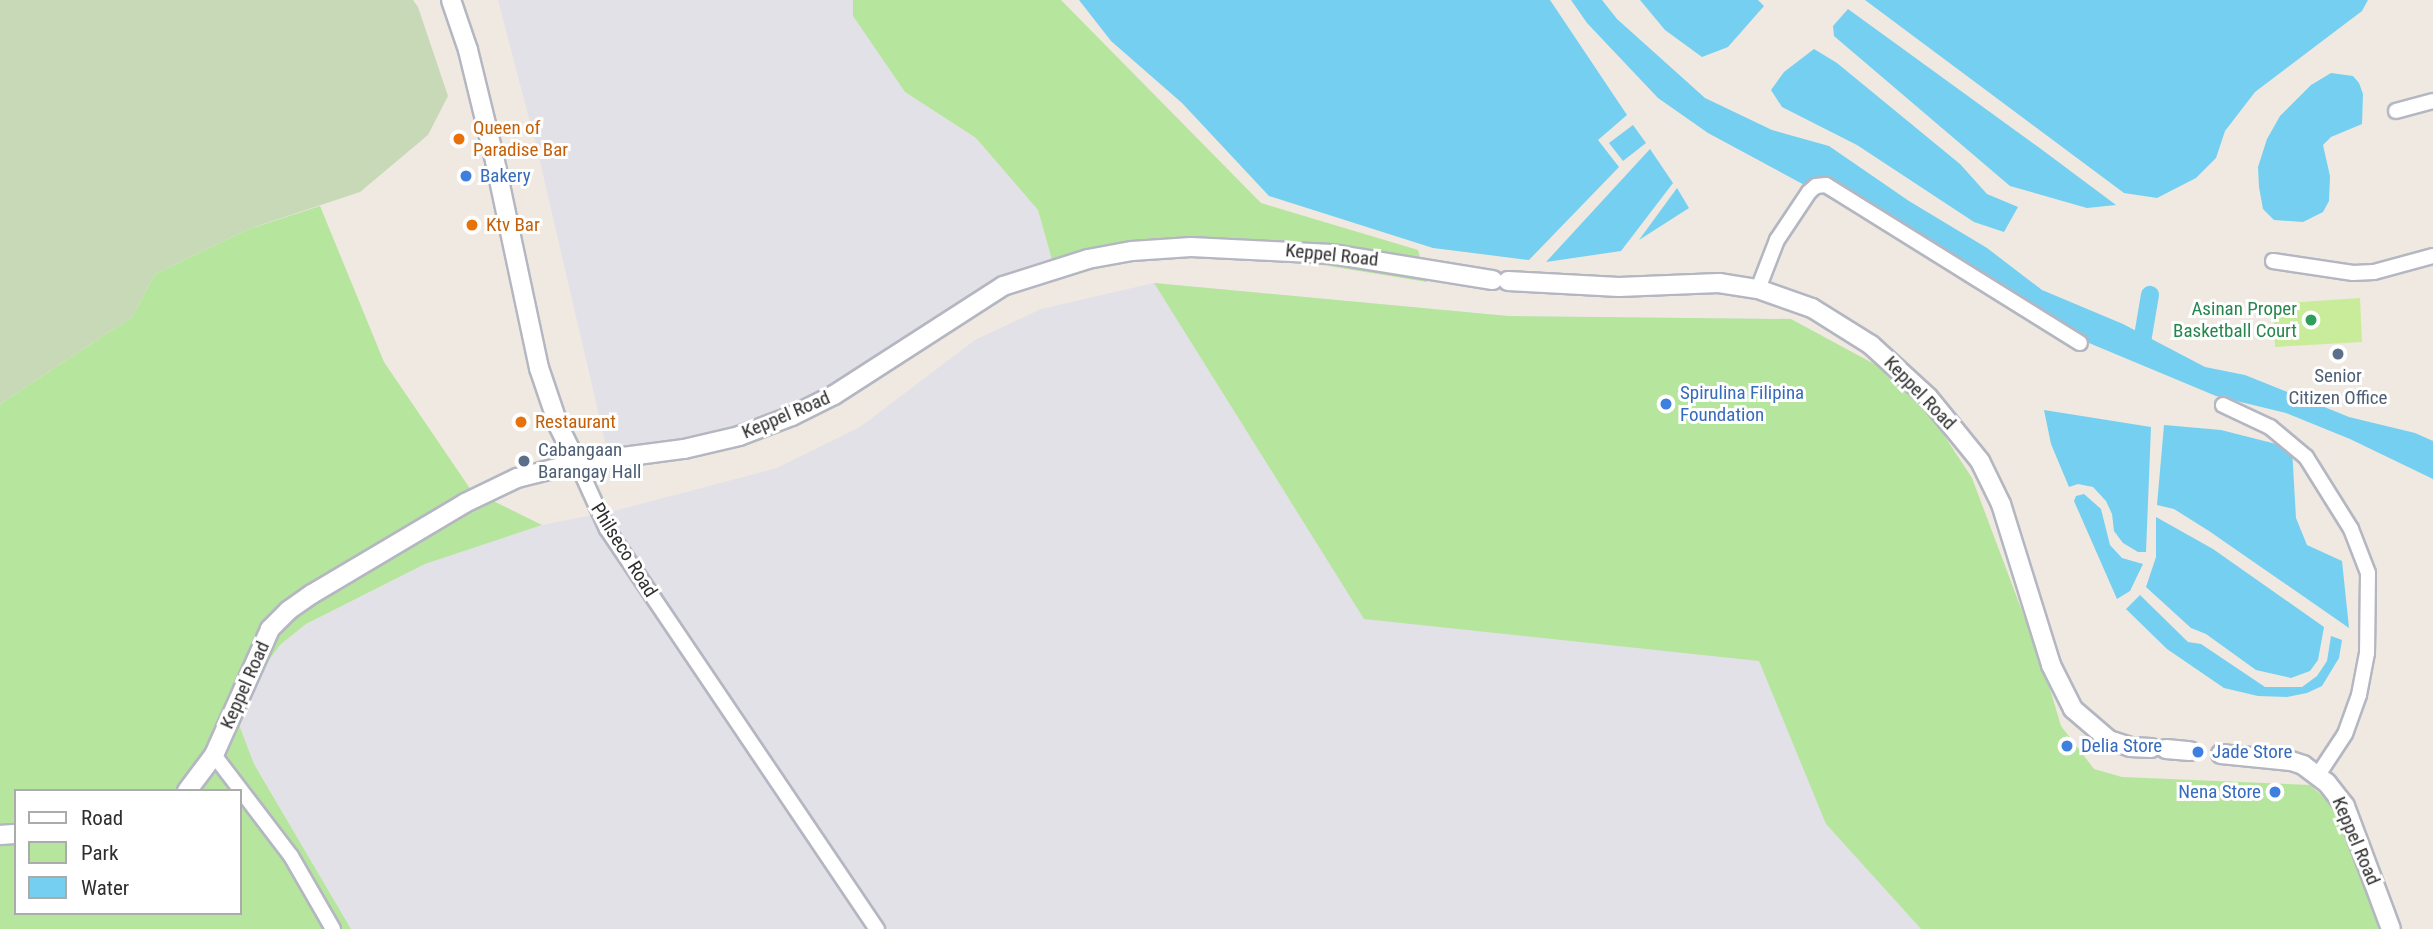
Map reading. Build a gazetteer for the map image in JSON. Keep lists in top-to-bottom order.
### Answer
{
  "streets": {
    "street": ["Keppel Road", "Philseco Road"]
  },
  "crossings": [
    ["Keppel Road", "Philseco Road"]
  ],
  "places": [
    "Queen of Paradise Bar",
    "Bakery",
    "Ktv Bar",
    "Asinan Proper Basketball Court",
    "Senior Citizen Office",
    "Spirulina Filipina Foundation",
    "Restaurant",
    "Cabangaan Barangay Hall",
    "Delia Store",
    "Jade Store",
    "Nena Store"
  ],
  "legend": ["Road", "Park", "Water"]
}
